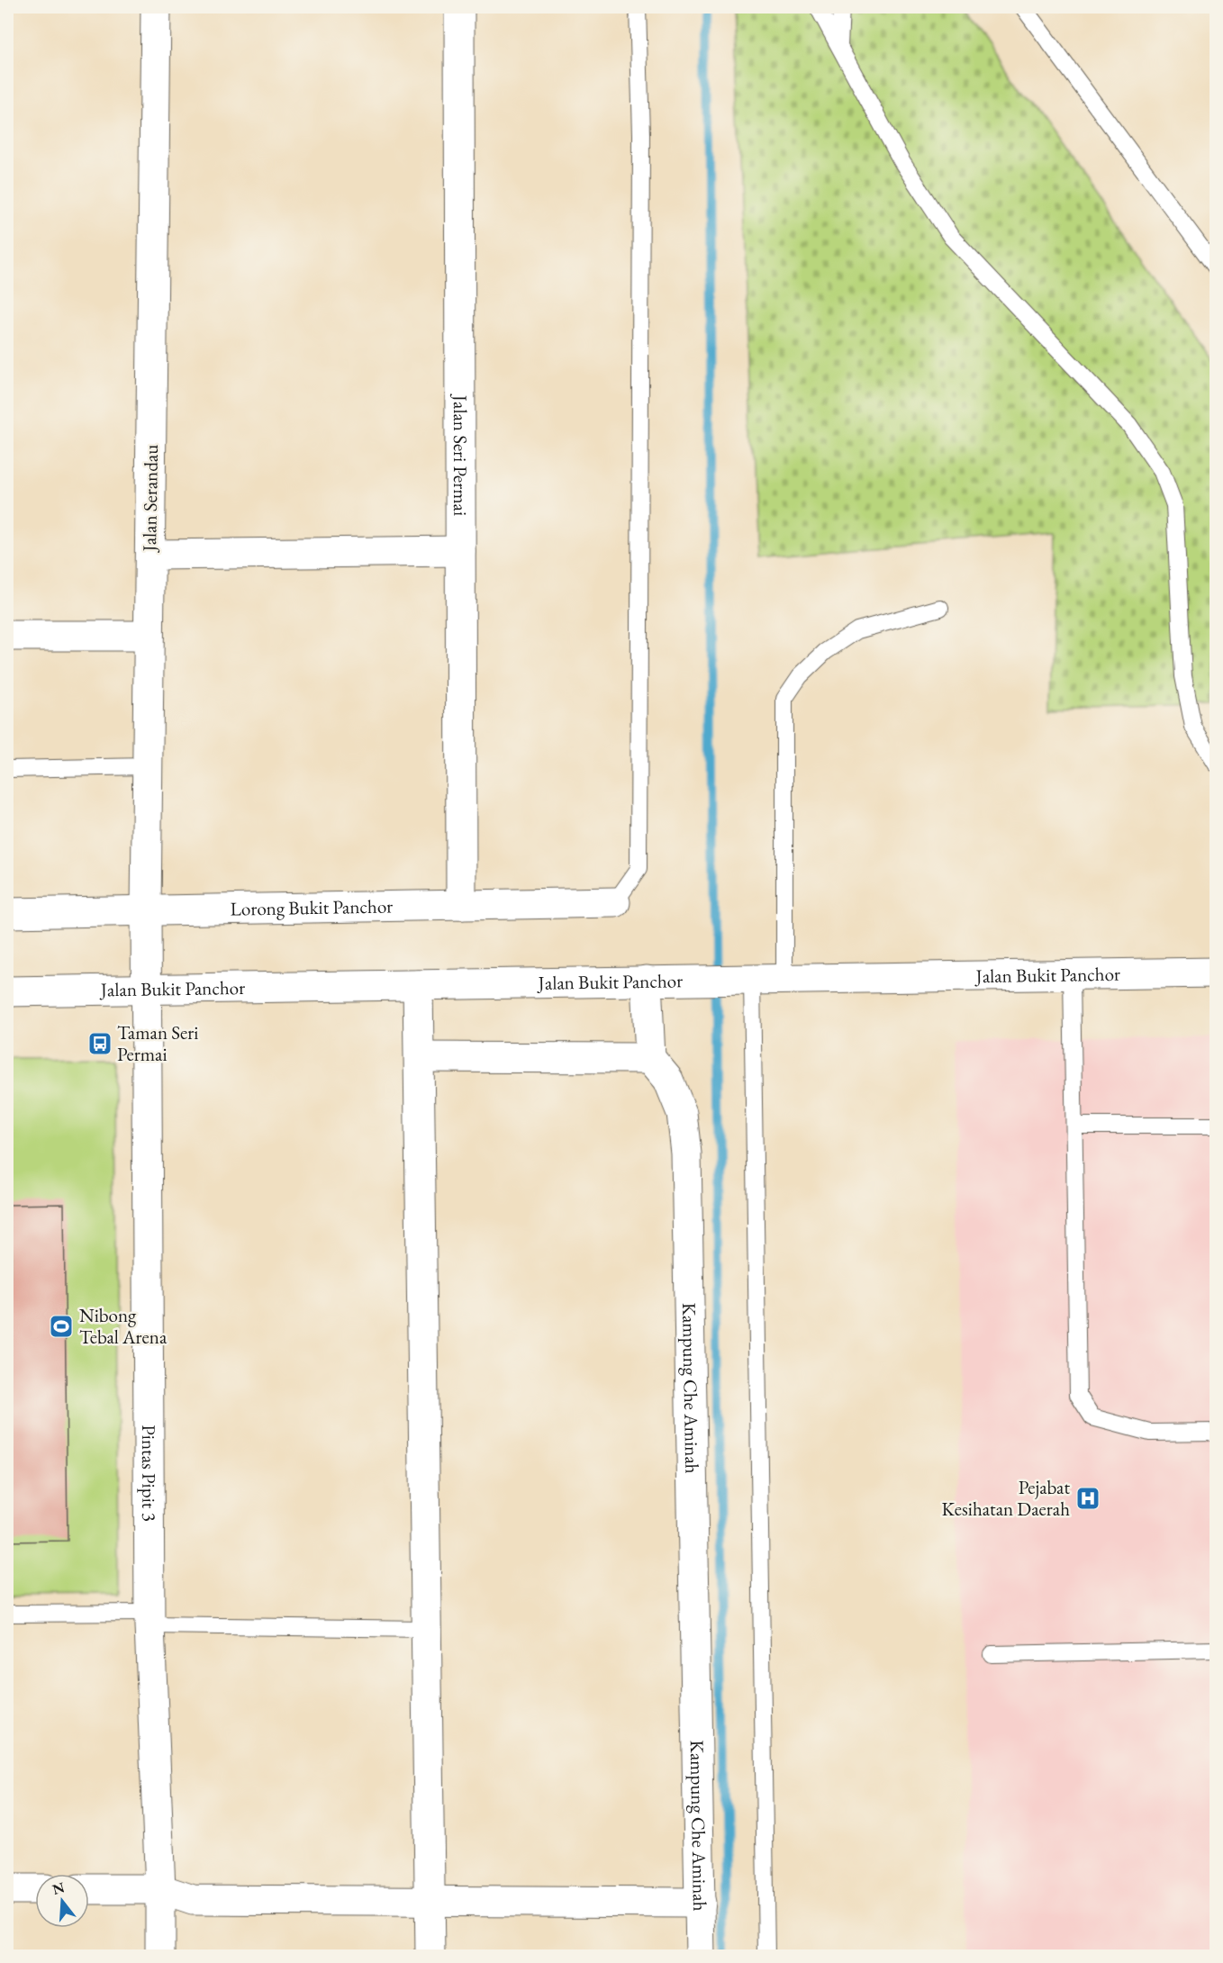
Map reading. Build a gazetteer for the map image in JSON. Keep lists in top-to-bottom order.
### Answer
{
  "streets": {
    "street": [
      "Jalan Seri Permai",
      "Jalan Serandau",
      "Lorong Bukit Panchor",
      "Jalan Bukit Panchor",
      "Kampung Che Aminah",
      "Pintas Pipit 3"
    ]
  },
  "crossings": [
    ["Jalan Seri Permai", "Lorong Bukit Panchor"],
    ["Jalan Serandau", "Lorong Bukit Panchor"],
    ["Jalan Serandau", "Jalan Bukit Panchor"],
    ["Jalan Serandau", "Pintas Pipit 3"],
    ["Jalan Bukit Panchor", "Pintas Pipit 3"]
  ],
  "places": {
    "bus stop": ["Taman Seri Permai"],
    "sports": ["Nibong Tebal Arena"],
    "hospital": ["Pejabat Kesihatan Daerah"]
  },
  "north": "top"
}
